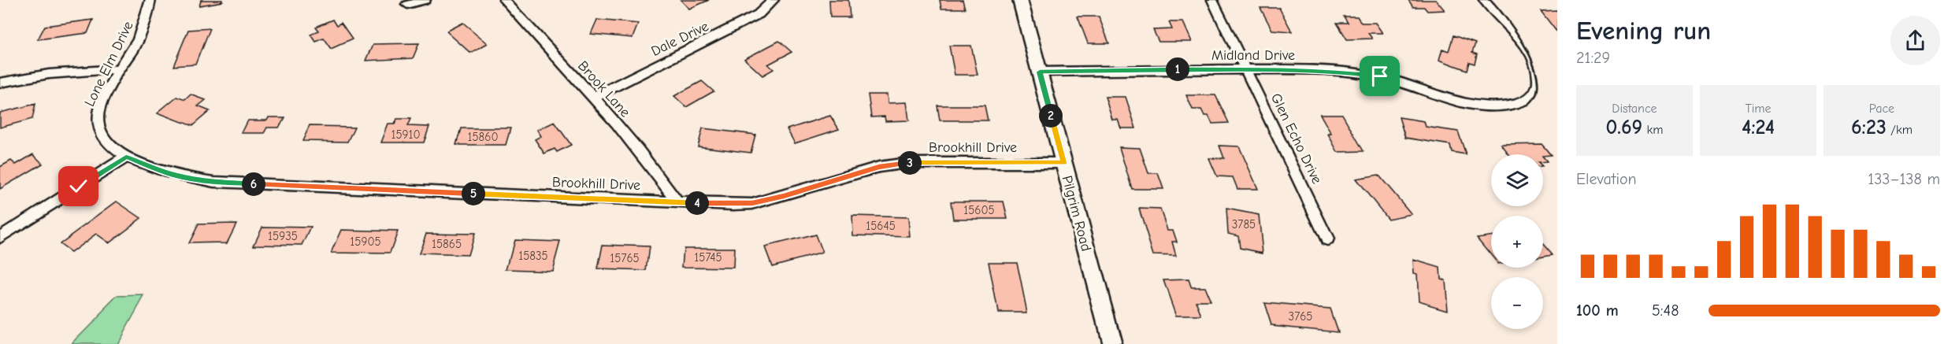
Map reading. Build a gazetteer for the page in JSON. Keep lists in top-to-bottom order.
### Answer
{
  "streets": {
    "main road": ["Pilgrim Road"],
    "street": [
      "Dale Drive",
      "Midland Drive",
      "Lone Elm Drive",
      "Brook Lane",
      "Glen Echo Drive",
      "Brookhill Drive"
    ]
  },
  "crossings": [
    ["Dale Drive", "Brook Lane"],
    ["Midland Drive", "Glen Echo Drive"],
    ["Midland Drive", "Pilgrim Road"],
    ["Lone Elm Drive", "Brookhill Drive"],
    ["Brook Lane", "Brookhill Drive"],
    ["Brookhill Drive", "Pilgrim Road"]
  ],
  "house_numbers": [
    "15910",
    "15860",
    "15605",
    "3785",
    "15645",
    "15935",
    "15905",
    "15865",
    "15835",
    "15745",
    "15765",
    "3765"
  ],
  "page": {
    "heading": ["Evening run", "21:29"],
    "pins": [
      "1",
      "2",
      "3",
      "6",
      "5",
      "4"
    ],
    "stats": [
      ["Distance", "0.69 km"],
      ["Time", "4:24"],
      ["Pace", "6:23 /km"]
    ],
    "map_buttons": ["+", "−"],
    "chart": ["Elevation", "133–138 m"],
    "list": [
      {
        "name": "100 m",
        "note": "5:48"
      }
    ]
  }
}
